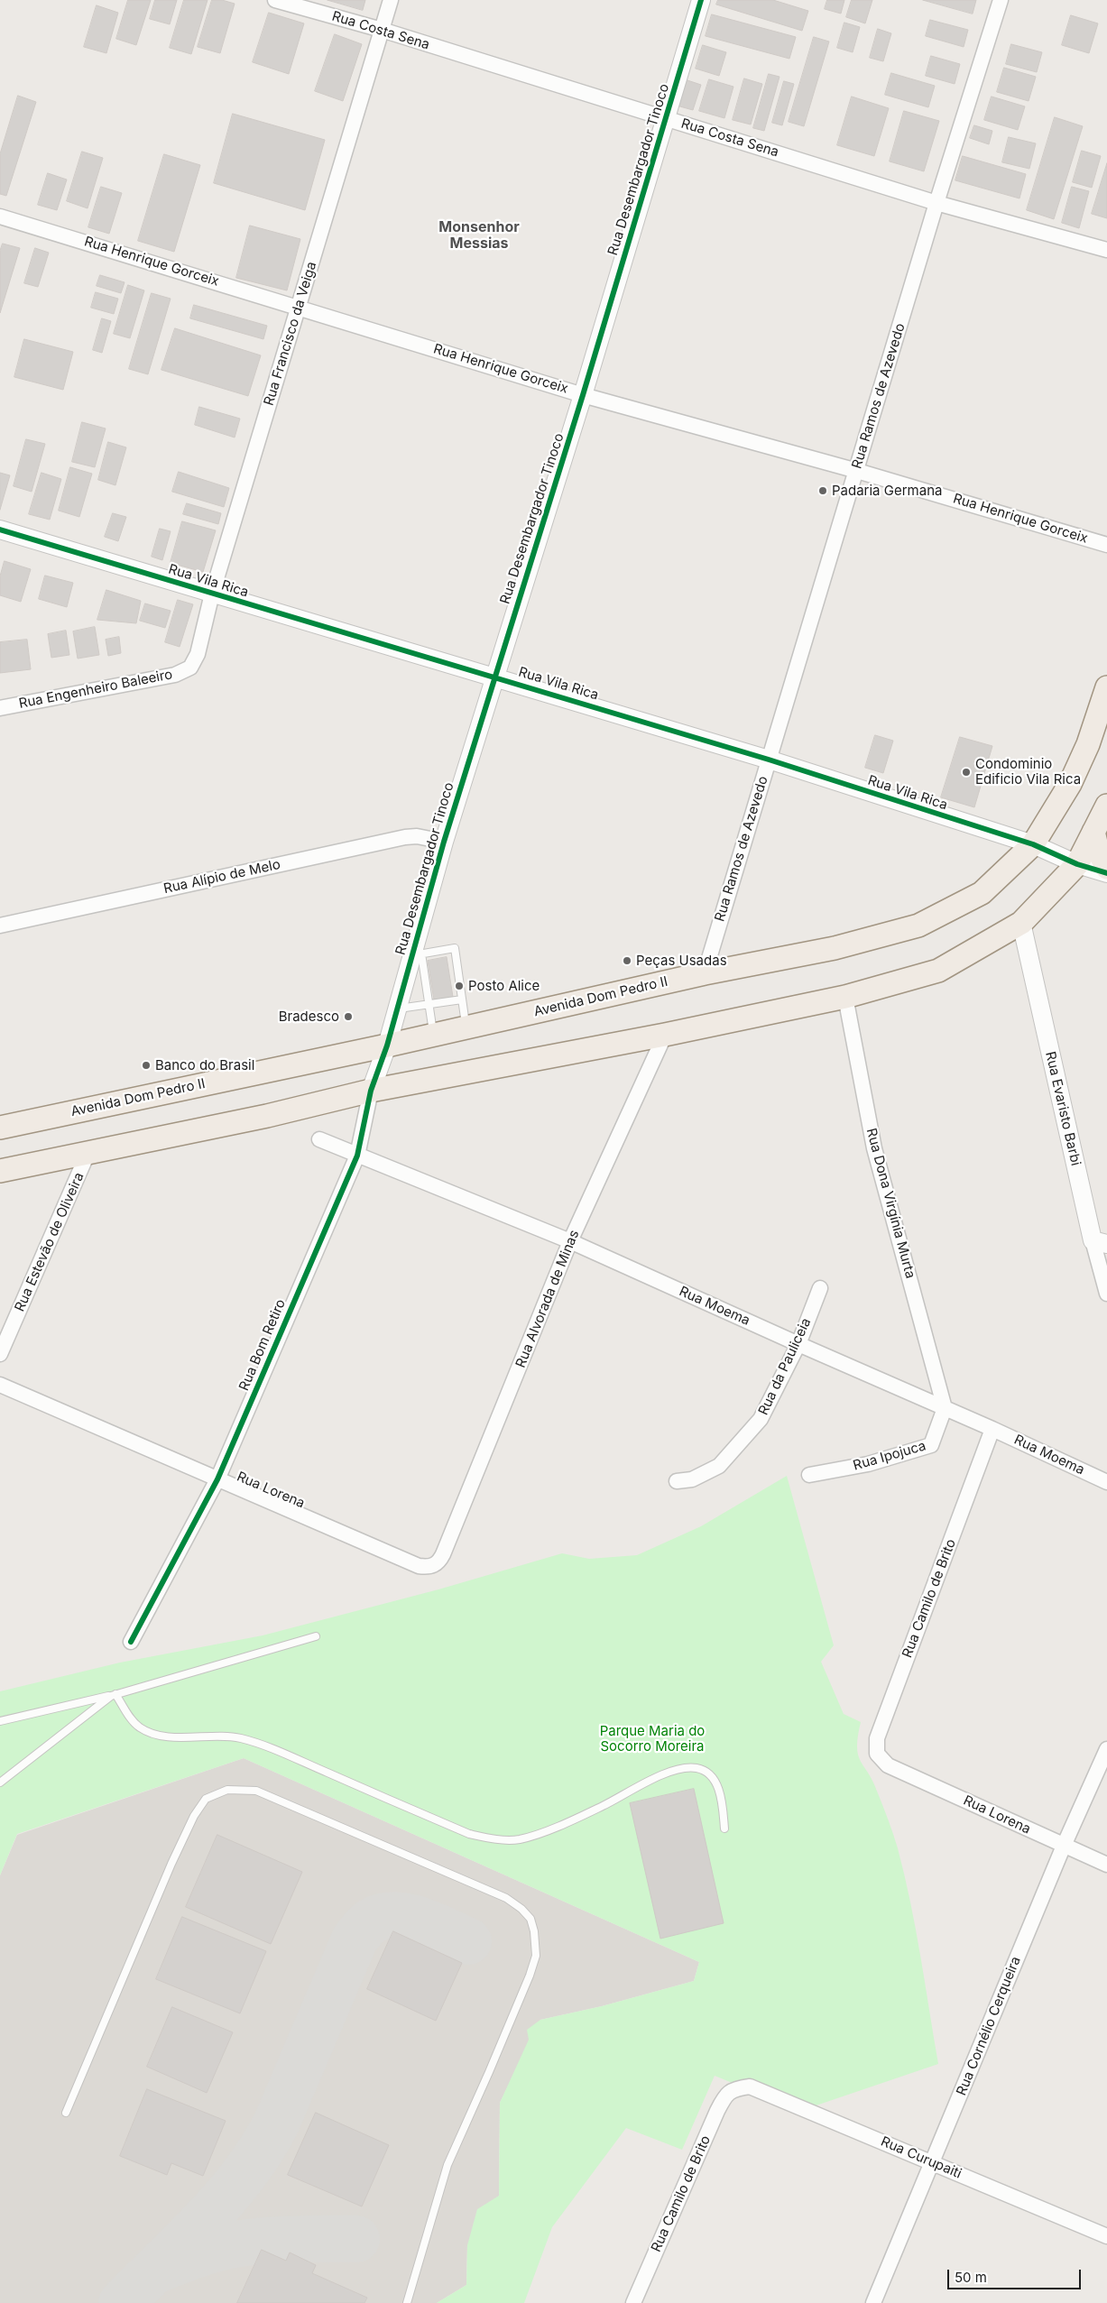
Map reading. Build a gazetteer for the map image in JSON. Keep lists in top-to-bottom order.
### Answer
{
  "streets": {
    "main road": ["Avenida Dom Pedro II"],
    "street": [
      "Rua Costa Sena",
      "Rua Desembargador Tinoco",
      "Rua Henrique Gorceix",
      "Rua Francisco da Veiga",
      "Rua Ramos de Azevedo",
      "Rua Vila Rica",
      "Rua Engenheiro Baleeiro",
      "Rua Alípio de Melo",
      "Rua Evaristo Barbi",
      "Rua Dona Virgínia Murta",
      "Rua Estevão de Oliveira",
      "Rua Alvorada de Minas",
      "Rua Moema",
      "Rua Bom Retiro",
      "Rua da Pauliceia",
      "Rua Ipojuca",
      "Rua Lorena",
      "Rua Camilo de Brito",
      "Rua Cornélio Cerqueira",
      "Rua Curupaiti"
    ]
  },
  "crossings": [
    ["Rua Costa Sena", "Rua Desembargador Tinoco"],
    ["Rua Costa Sena", "Rua Francisco da Veiga"],
    ["Rua Costa Sena", "Rua Ramos de Azevedo"],
    ["Rua Desembargador Tinoco", "Rua Henrique Gorceix"],
    ["Rua Desembargador Tinoco", "Rua Vila Rica"],
    ["Rua Desembargador Tinoco", "Rua Alípio de Melo"],
    ["Rua Desembargador Tinoco", "Avenida Dom Pedro II"],
    ["Rua Desembargador Tinoco", "Rua Bom Retiro"],
    ["Rua Henrique Gorceix", "Rua Francisco da Veiga"],
    ["Rua Henrique Gorceix", "Rua Ramos de Azevedo"],
    ["Rua Francisco da Veiga", "Rua Vila Rica"],
    ["Rua Francisco da Veiga", "Rua Engenheiro Baleeiro"],
    ["Rua Ramos de Azevedo", "Rua Vila Rica"],
    ["Rua Ramos de Azevedo", "Avenida Dom Pedro II"],
    ["Rua Vila Rica", "Avenida Dom Pedro II"],
    ["Avenida Dom Pedro II", "Rua Bom Retiro"],
    ["Rua Dona Virgínia Murta", "Rua Moema"],
    ["Rua Dona Virgínia Murta", "Rua Ipojuca"],
    ["Rua Alvorada de Minas", "Rua Moema"],
    ["Rua Alvorada de Minas", "Rua Lorena"],
    ["Rua Moema", "Rua Bom Retiro"],
    ["Rua Moema", "Rua da Pauliceia"],
    ["Rua Moema", "Rua Ipojuca"],
    ["Rua Moema", "Rua Camilo de Brito"],
    ["Rua Bom Retiro", "Rua Lorena"],
    ["Rua Lorena", "Rua Camilo de Brito"],
    ["Rua Lorena", "Rua Cornélio Cerqueira"],
    ["Rua Camilo de Brito", "Rua Curupaiti"],
    ["Rua Cornélio Cerqueira", "Rua Curupaiti"]
  ],
  "districts": ["Monsenhor Messias"],
  "parks": ["Parque Maria do Socorro Moreira"],
  "places": [
    "Padaria Germana",
    "Condominio Edificio Vila Rica",
    "Peças Usadas",
    "Posto Alice",
    "Bradesco",
    "Banco do Brasil"
  ],
  "scale_bar": "50 m"
}
